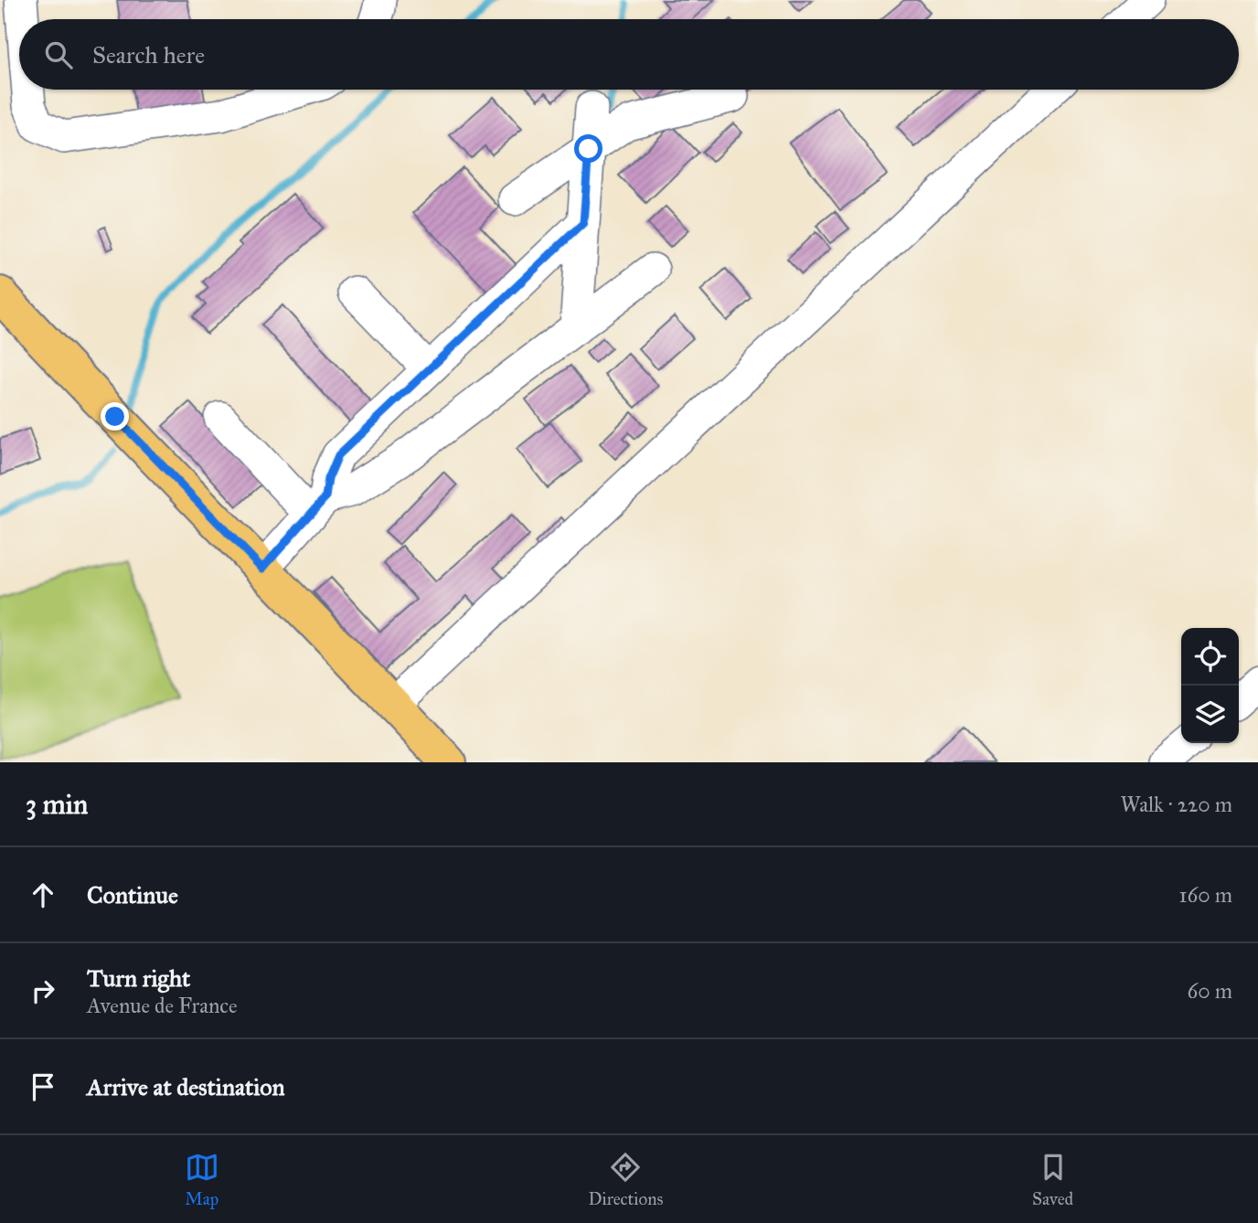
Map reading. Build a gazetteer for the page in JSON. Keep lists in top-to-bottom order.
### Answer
{
  "page": {
    "search": "Search here",
    "heading": ["3 min", "Walk · 220 m"],
    "list": [
      ["Continue", "160 m"],
      ["Turn right", "Avenue de France", "60 m"],
      "Arrive at destination"
    ],
    "nav": ["Map", "Directions", "Saved"]
  }
}
